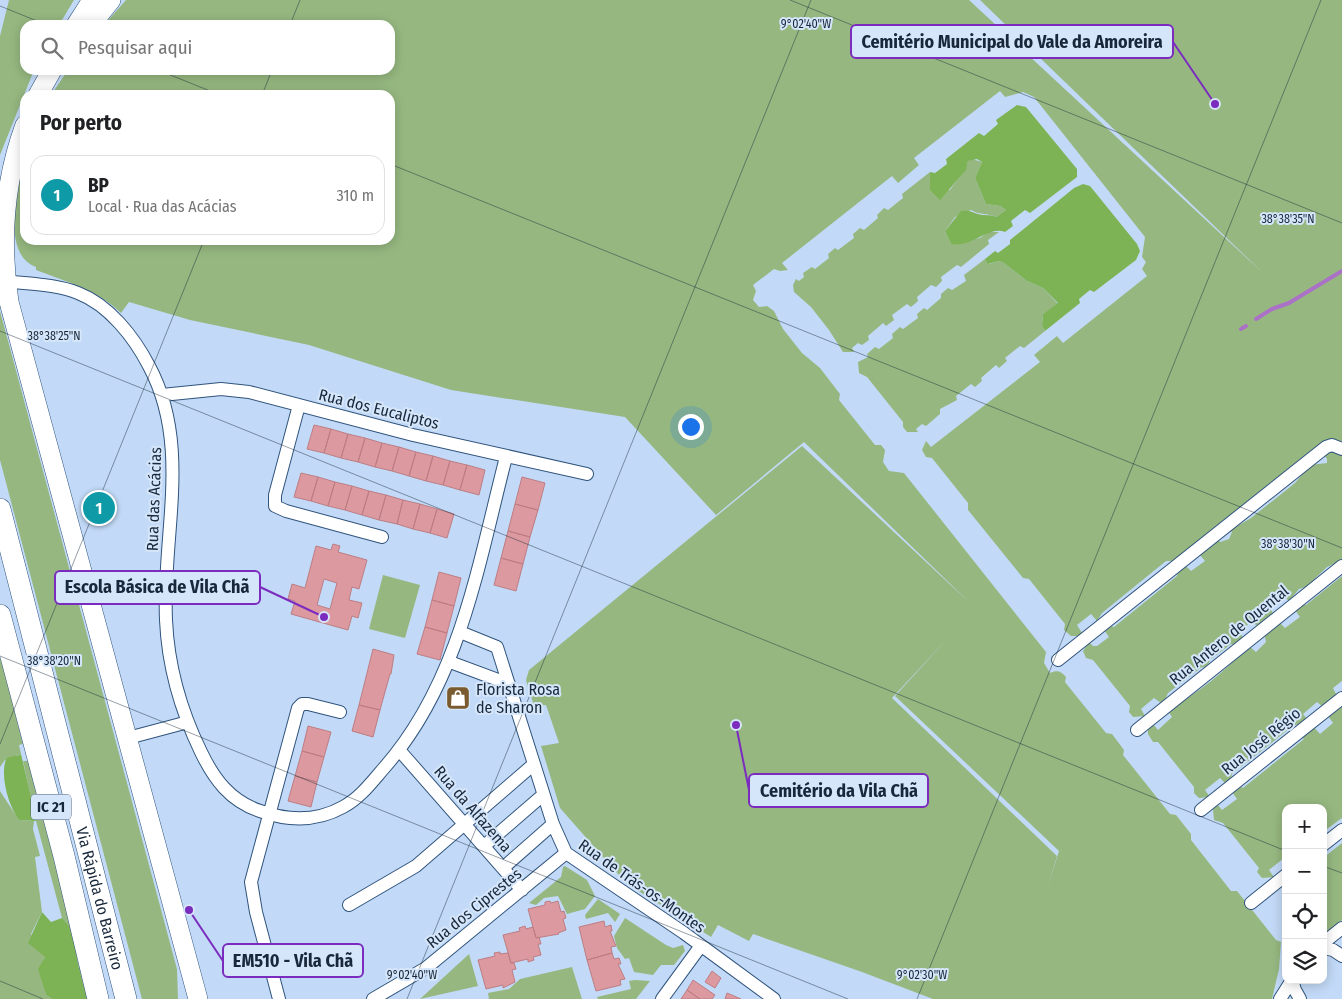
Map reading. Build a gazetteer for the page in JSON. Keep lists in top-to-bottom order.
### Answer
{
  "streets": {
    "highway": ["IC 21", "Via Rápida do Barreiro"],
    "street": [
      "Rua dos Eucaliptos",
      "Rua das Acácias",
      "Rua Antero de Quental",
      "Rua José Régio",
      "Rua da Alfazema",
      "Rua de Trás-os-Montes",
      "Rua dos Ciprestes"
    ]
  },
  "crossings": [
    ["Rua dos Eucaliptos", "Rua das Acácias"],
    ["Rua das Acácias", "Rua da Alfazema"],
    ["Rua das Acácias", "Rua de Trás-os-Montes"],
    ["Rua da Alfazema", "Rua dos Ciprestes"],
    ["Rua de Trás-os-Montes", "Rua dos Ciprestes"]
  ],
  "places": {
    "other": [
      "Cemitério Municipal do Vale da Amoreira",
      "Escola Básica de Vila Chã",
      "Cemitério da Vila Chã",
      "EM510 - Vila Chã"
    ],
    "shop": ["Florista Rosa de Sharon"]
  },
  "page": {
    "search": "Pesquisar aqui",
    "heading": "Por perto",
    "list": [
      {
        "mark": "1",
        "name": "BP",
        "note": "Local · Rua das Acácias",
        "value": "310 m"
      }
    ],
    "pins": "1",
    "map_buttons": ["+", "−"]
  },
  "coordinates": [
    "9°02'40\"W",
    "38°38'35\"N",
    "38°38'25\"N",
    "38°38'30\"N",
    "38°38'20\"N",
    "9°02'30\"W"
  ]
}
